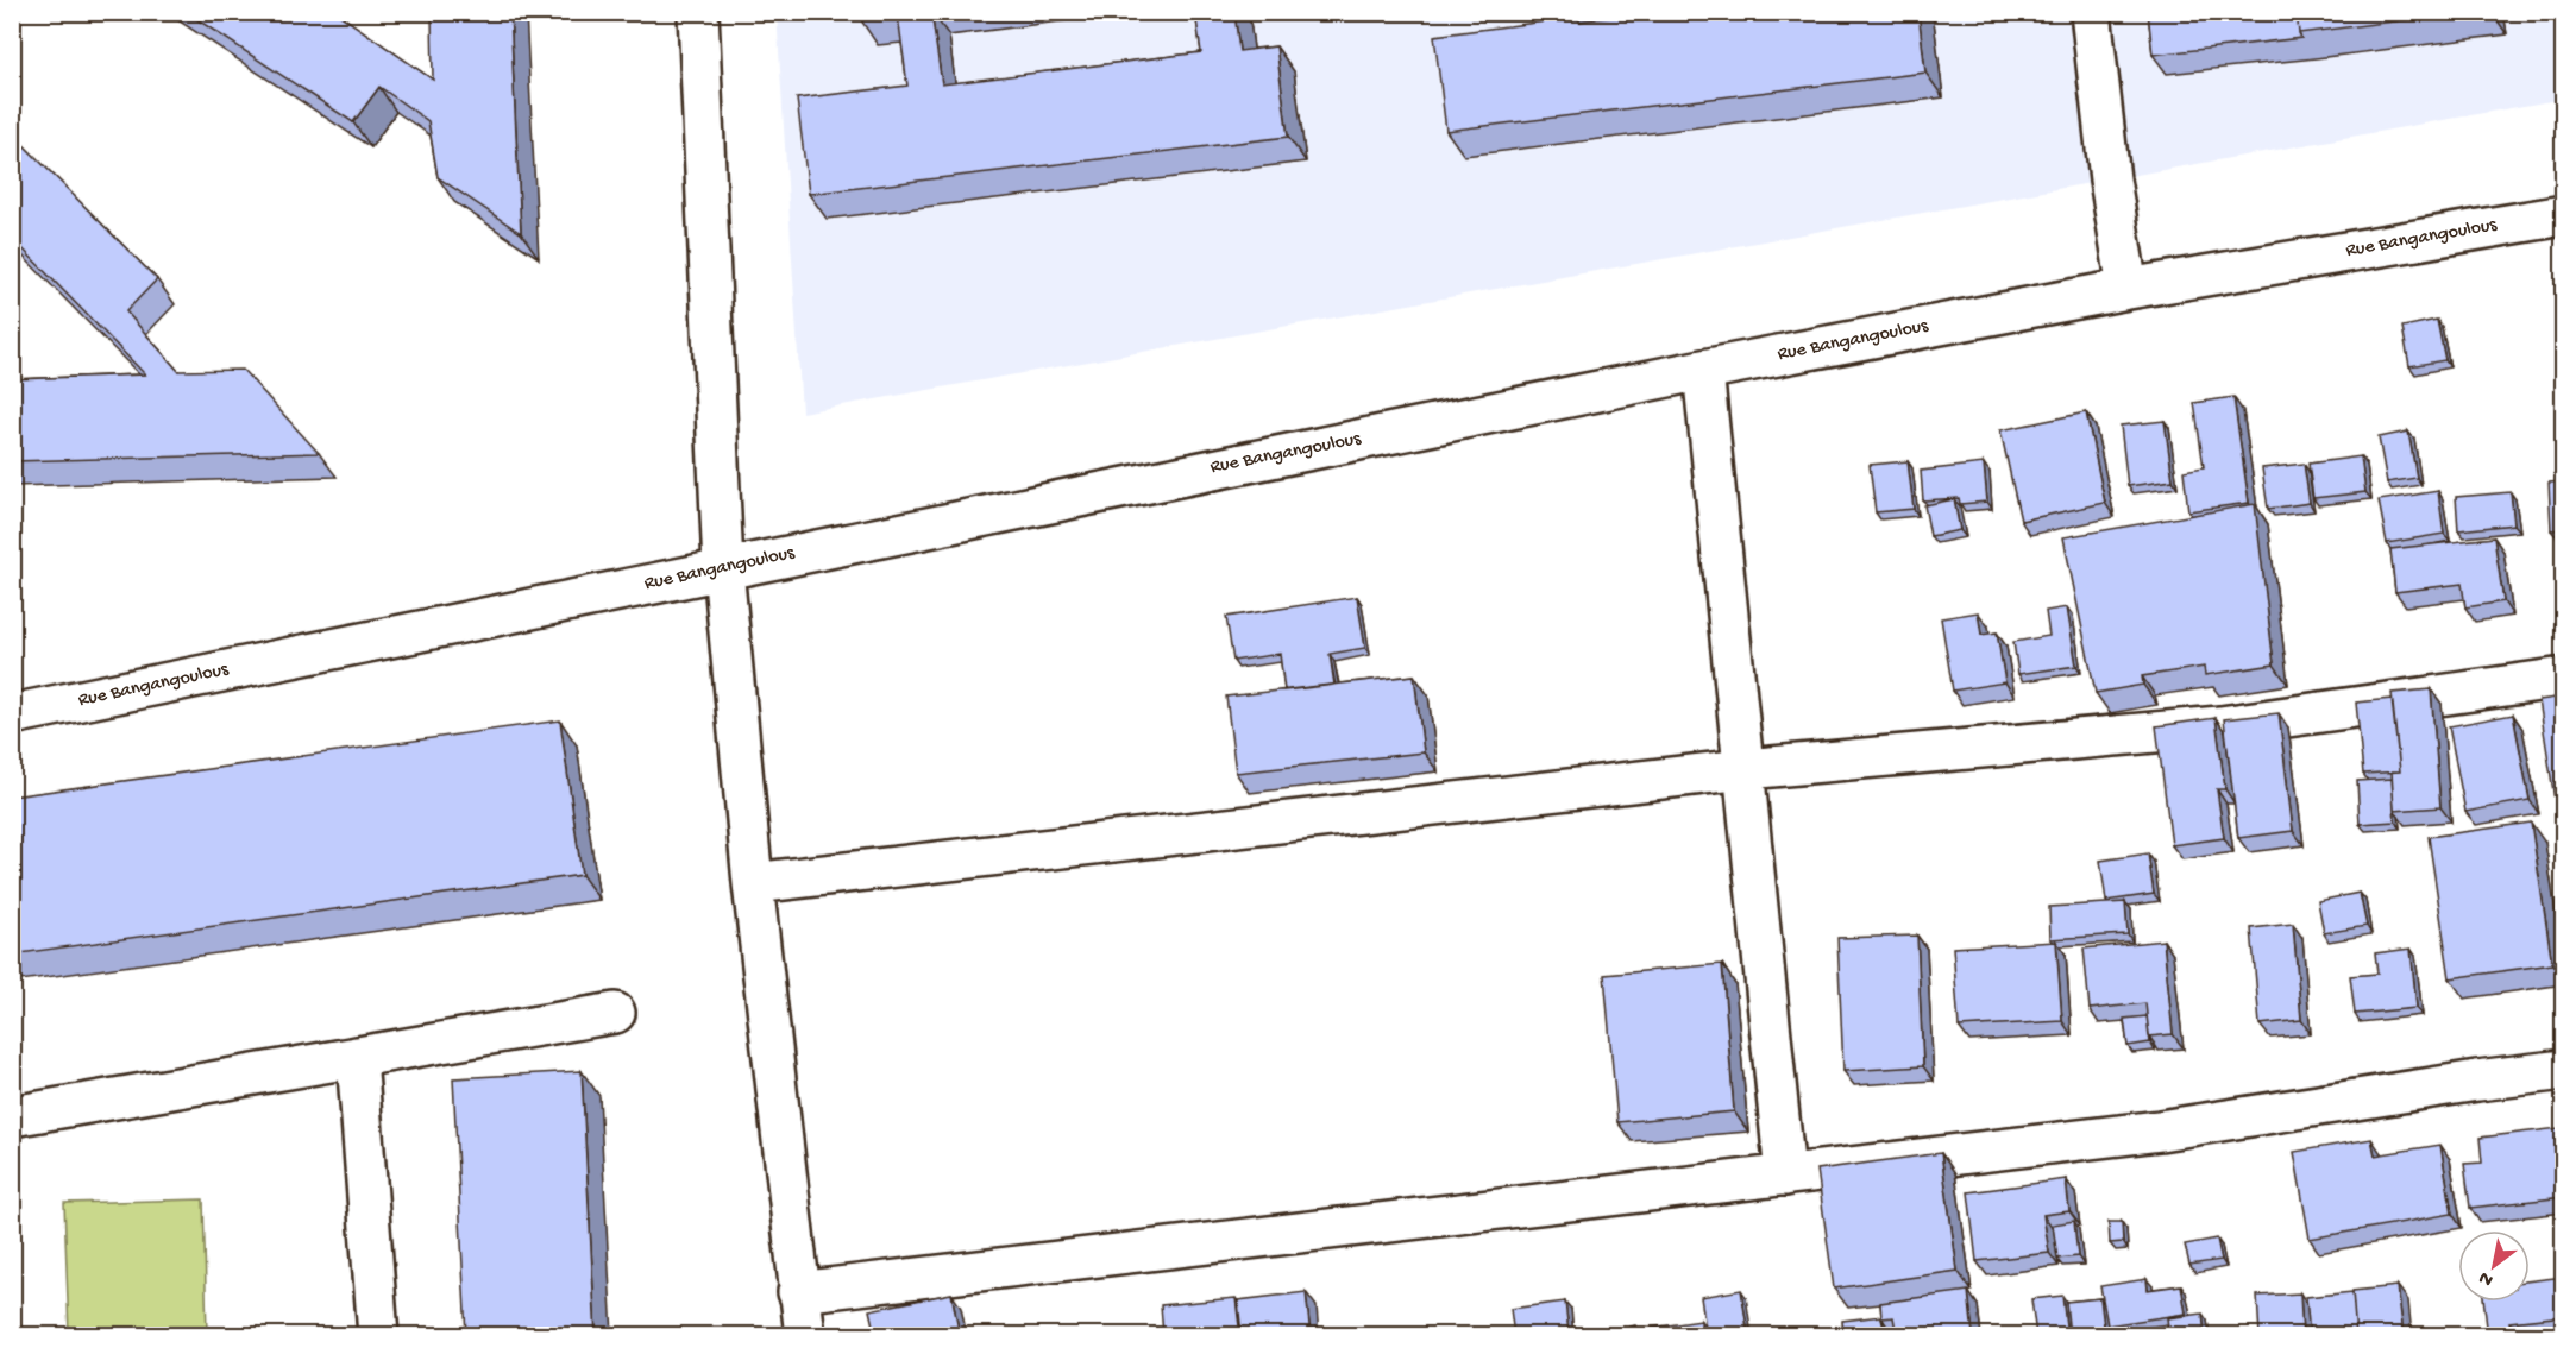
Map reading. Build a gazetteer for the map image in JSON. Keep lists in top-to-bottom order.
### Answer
{
  "streets": {
    "street": ["Rue Bangangoulous"]
  },
  "north": "bottom left"
}
